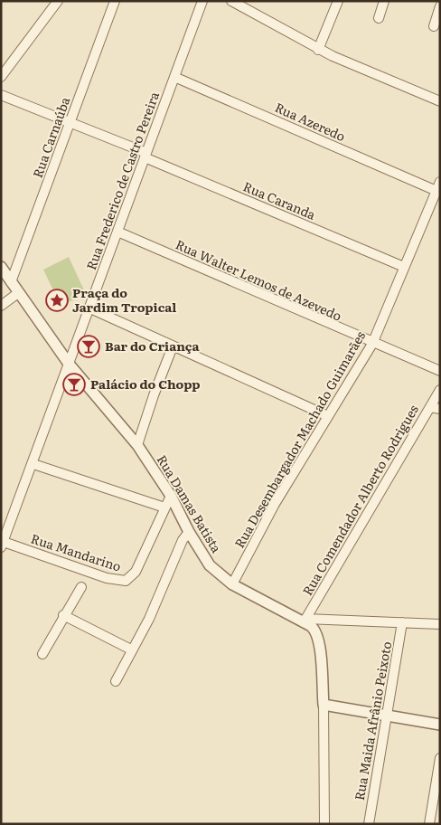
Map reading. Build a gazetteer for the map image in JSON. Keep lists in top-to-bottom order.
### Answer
{
  "streets": {
    "street": [
      "Rua Azeredo",
      "Rua Carnaúba",
      "Rua Frederico de Castro Pereira",
      "Rua Caranda",
      "Rua Walter Lemos de Azevedo",
      "Rua Desembargador Machado Guimarães",
      "Rua Comendador Alberto Rodrigues",
      "Rua Damas Batista",
      "Rua Mandarino",
      "Rua Maida Afrânio Peixoto"
    ]
  },
  "crossings": [
    ["Rua Azeredo", "Rua Frederico de Castro Pereira"],
    ["Rua Azeredo", "Rua Desembargador Machado Guimarães"],
    ["Rua Carnaúba", "Rua Caranda"],
    ["Rua Carnaúba", "Rua Damas Batista"],
    ["Rua Frederico de Castro Pereira", "Rua Caranda"],
    ["Rua Frederico de Castro Pereira", "Rua Walter Lemos de Azevedo"],
    ["Rua Frederico de Castro Pereira", "Rua Damas Batista"],
    ["Rua Frederico de Castro Pereira", "Rua Mandarino"],
    ["Rua Caranda", "Rua Desembargador Machado Guimarães"],
    ["Rua Walter Lemos de Azevedo", "Rua Desembargador Machado Guimarães"],
    ["Rua Desembargador Machado Guimarães", "Rua Damas Batista"],
    ["Rua Comendador Alberto Rodrigues", "Rua Damas Batista"],
    ["Rua Damas Batista", "Rua Mandarino"]
  ],
  "places": {
    "place": ["Praça do Jardim Tropical"],
    "bar": ["Bar do Criança", "Palácio do Chopp"]
  }
}
